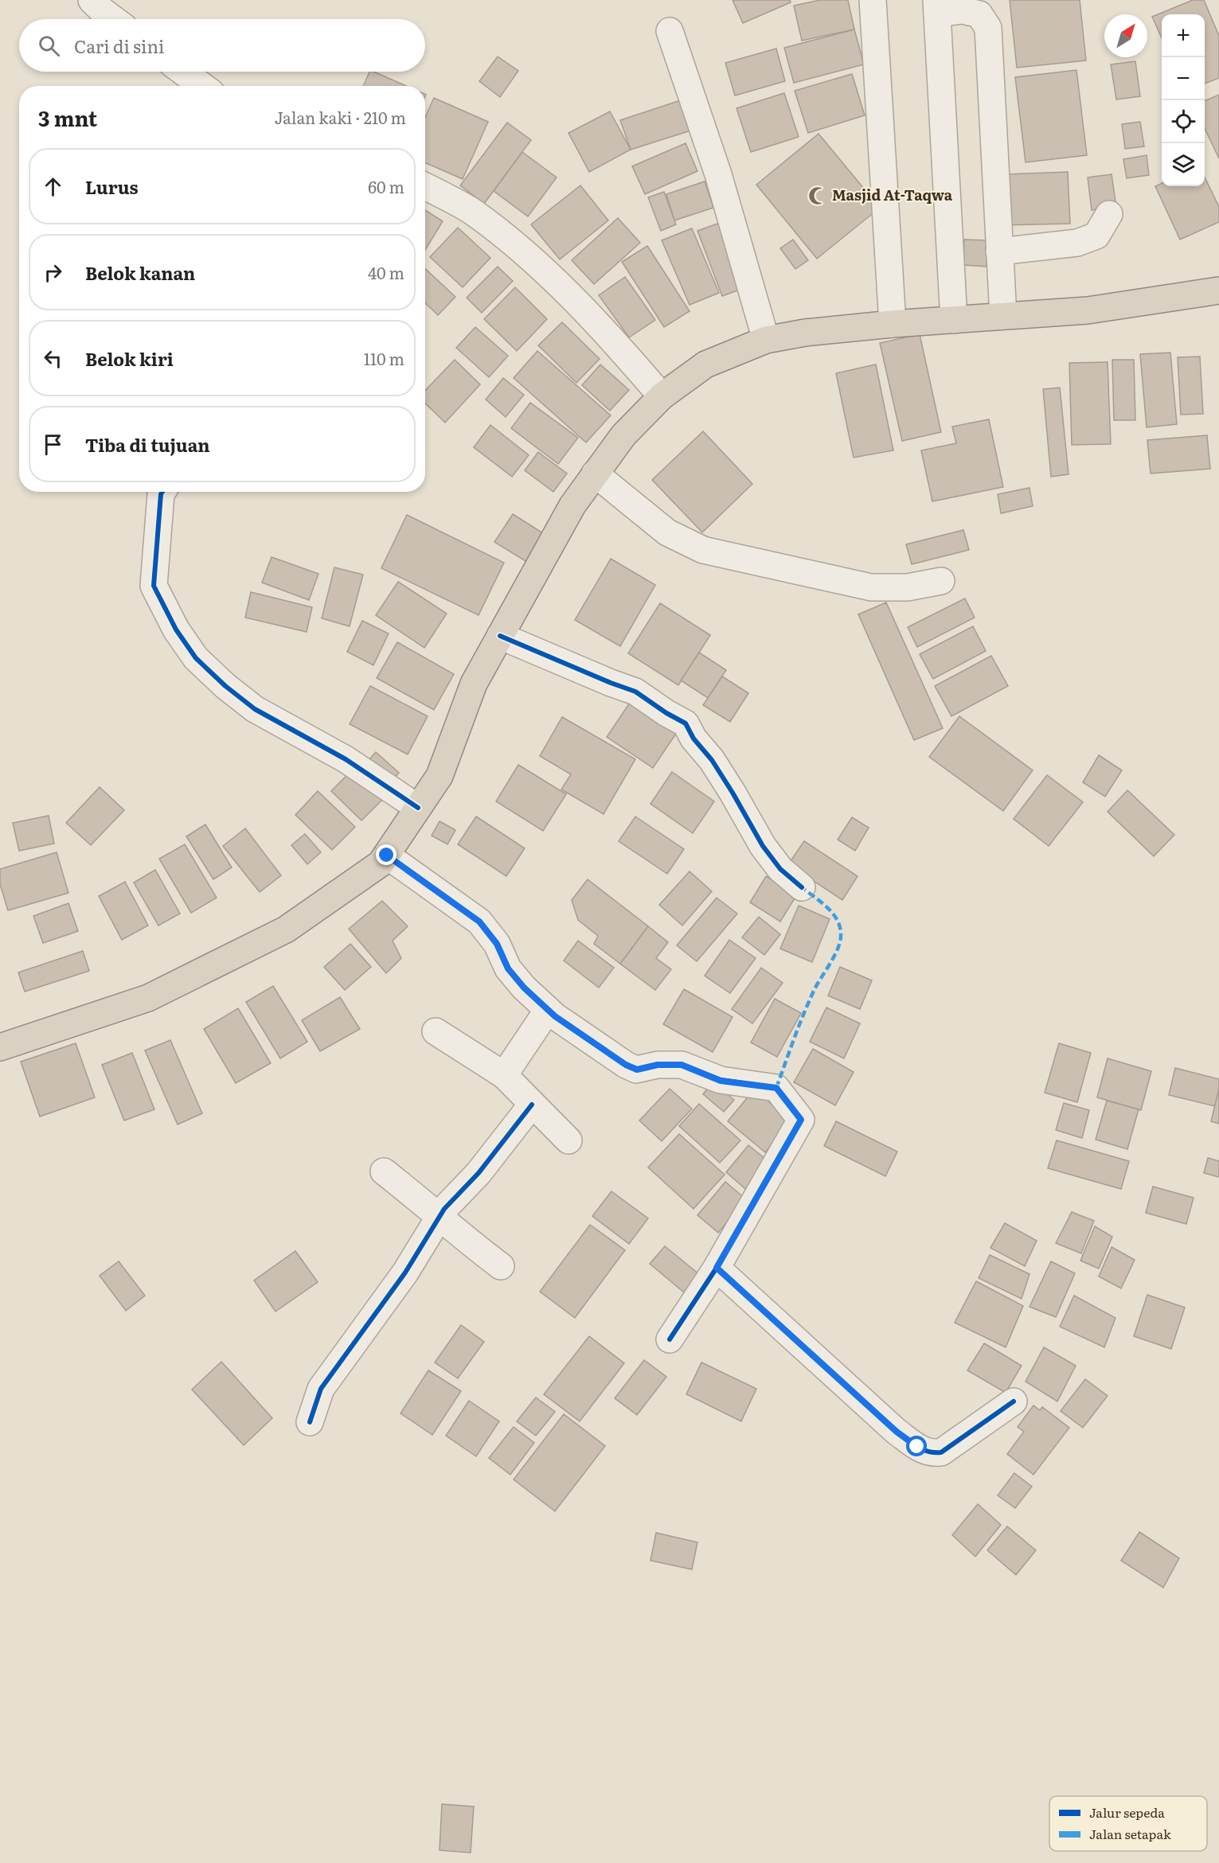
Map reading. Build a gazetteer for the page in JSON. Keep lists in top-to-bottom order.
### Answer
{
  "places": {
    "mosque": ["Masjid At-Taqwa"]
  },
  "legend": ["Jalur sepeda", "Jalan setapak"],
  "north": "top right",
  "page": {
    "map_buttons": ["+", "−"],
    "search": "Cari di sini",
    "heading": ["3 mnt", "Jalan kaki · 210 m"],
    "list": [
      ["Lurus", "60 m"],
      ["Belok kanan", "40 m"],
      ["Belok kiri", "110 m"],
      "Tiba di tujuan"
    ]
  }
}
